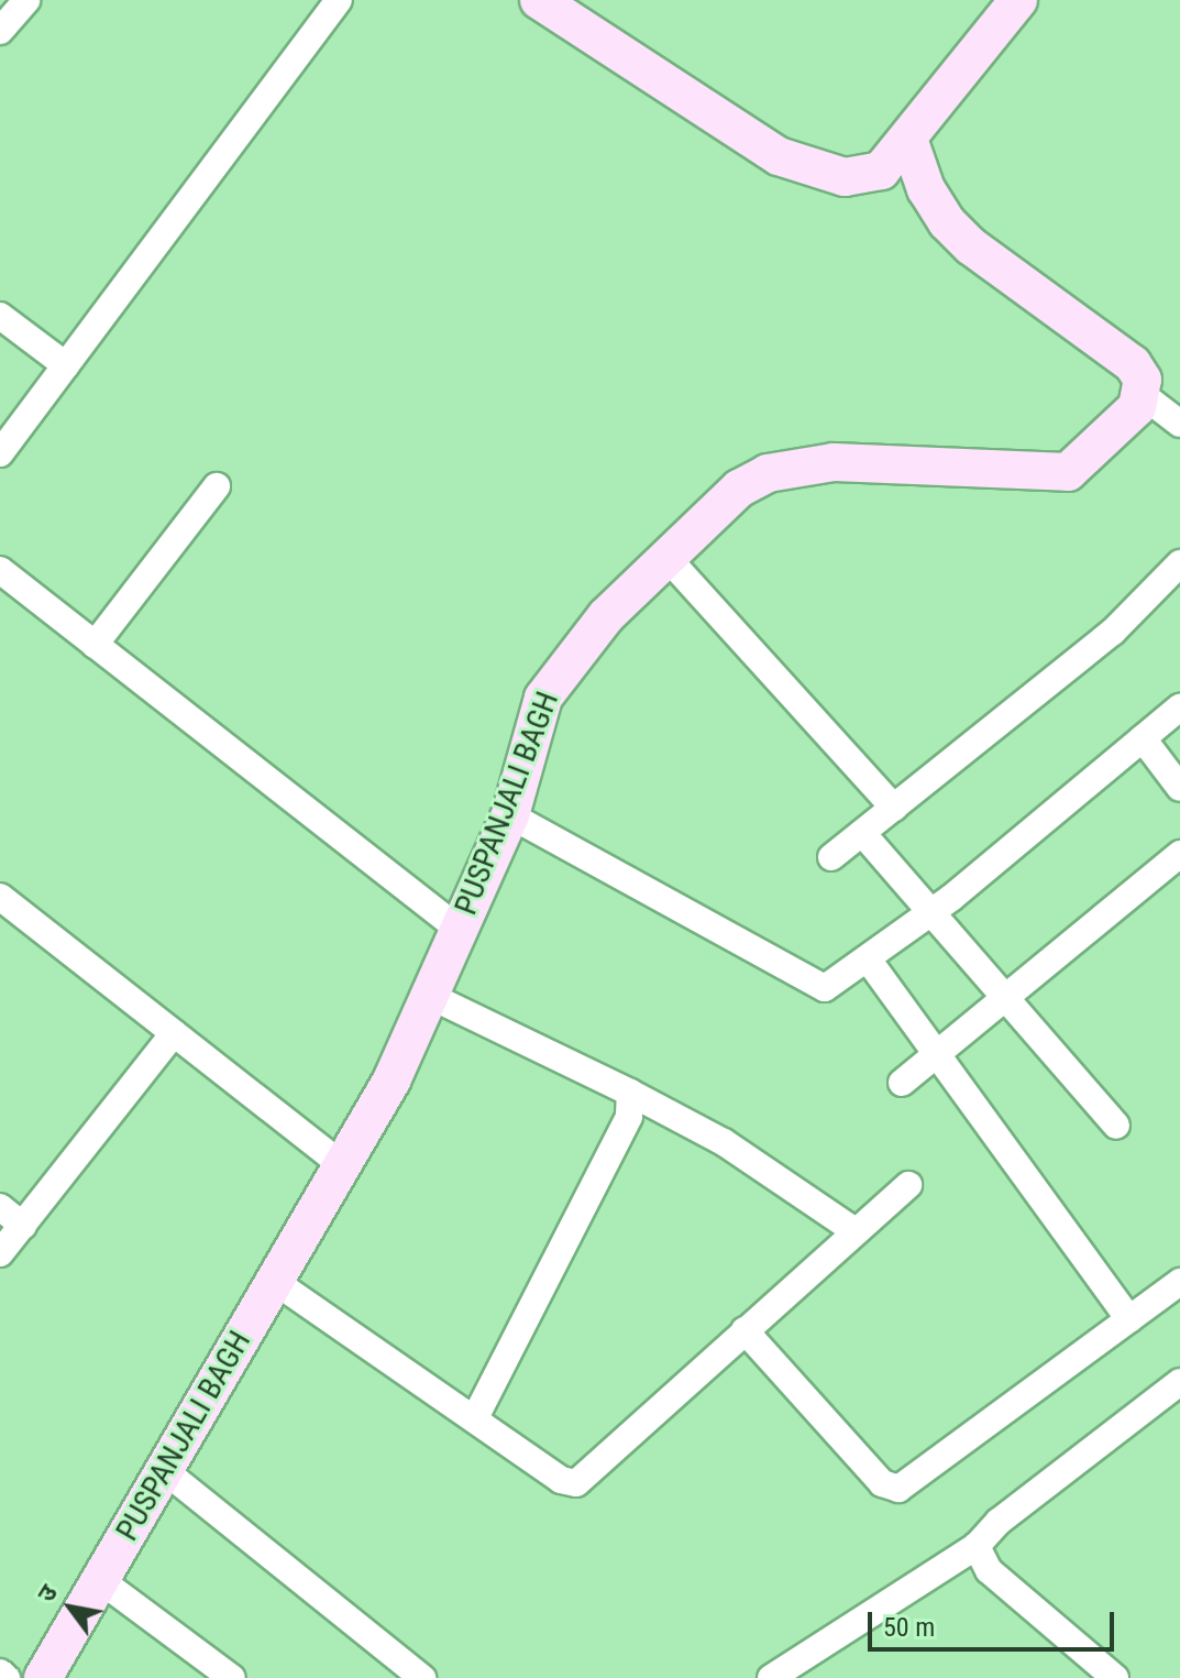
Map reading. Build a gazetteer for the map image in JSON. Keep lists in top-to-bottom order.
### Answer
{
  "streets": {
    "street": ["PUSPANJALI BAGH"]
  },
  "scale_bar": "50 m",
  "north": "top left"
}
